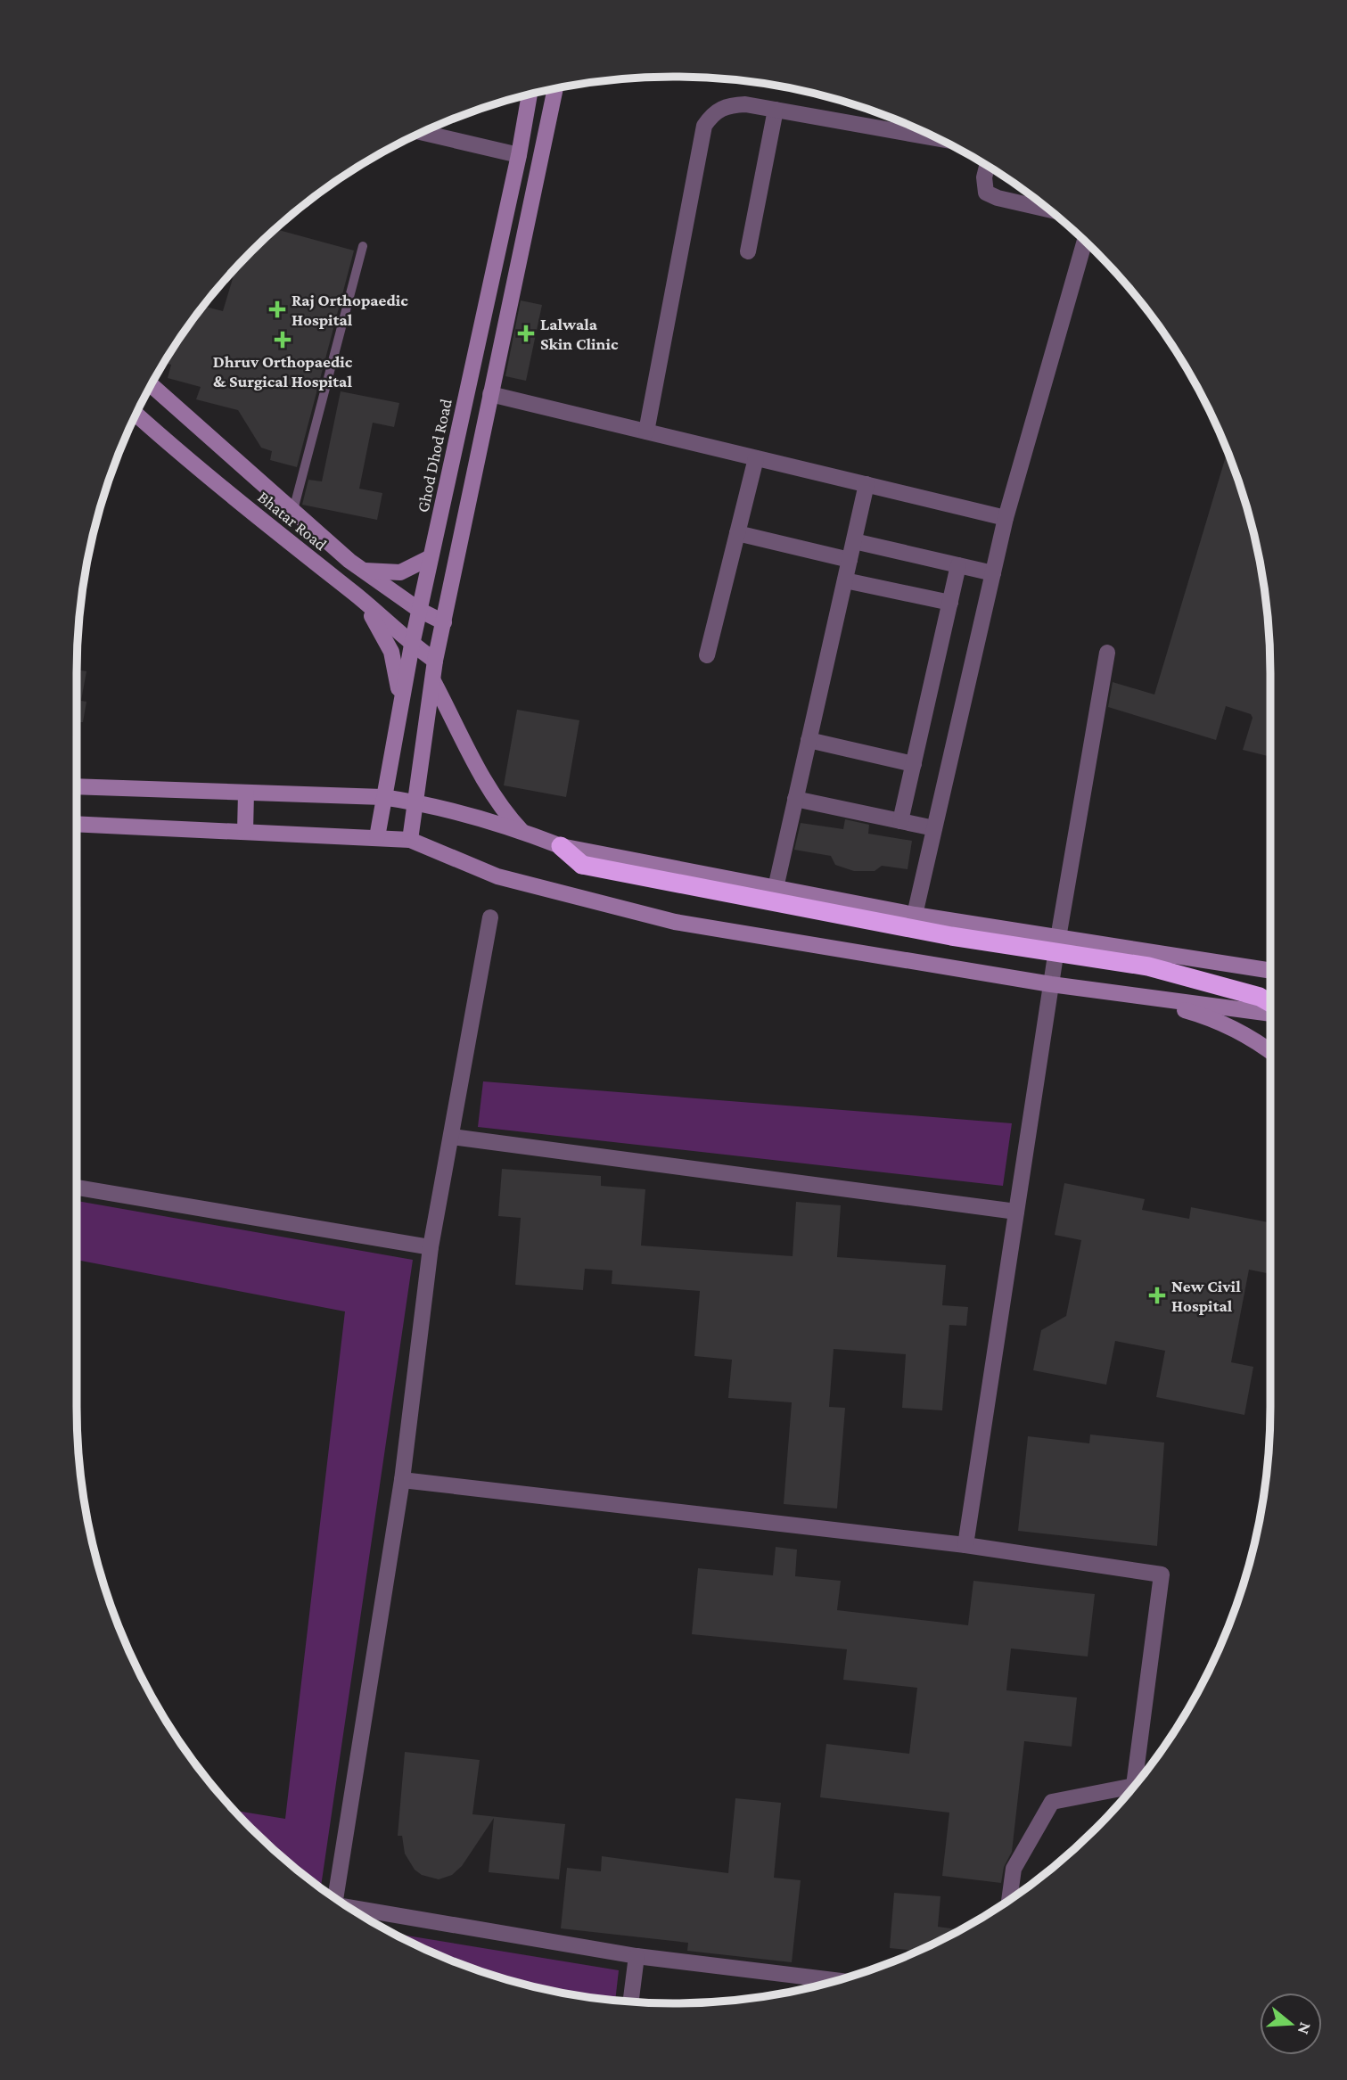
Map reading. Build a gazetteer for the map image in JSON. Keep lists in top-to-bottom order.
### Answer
{
  "streets": {
    "street": ["Ghod Dhod Road", "Bhatar Road"]
  },
  "crossings": [
    ["Ghod Dhod Road", "Bhatar Road"]
  ],
  "places": {
    "health": [
      "Raj Orthopaedic Hospital",
      "Lalwala Skin Clinic",
      "Dhruv Orthopaedic & Surgical Hospital",
      "New Civil Hospital"
    ]
  },
  "north": "right"
}
